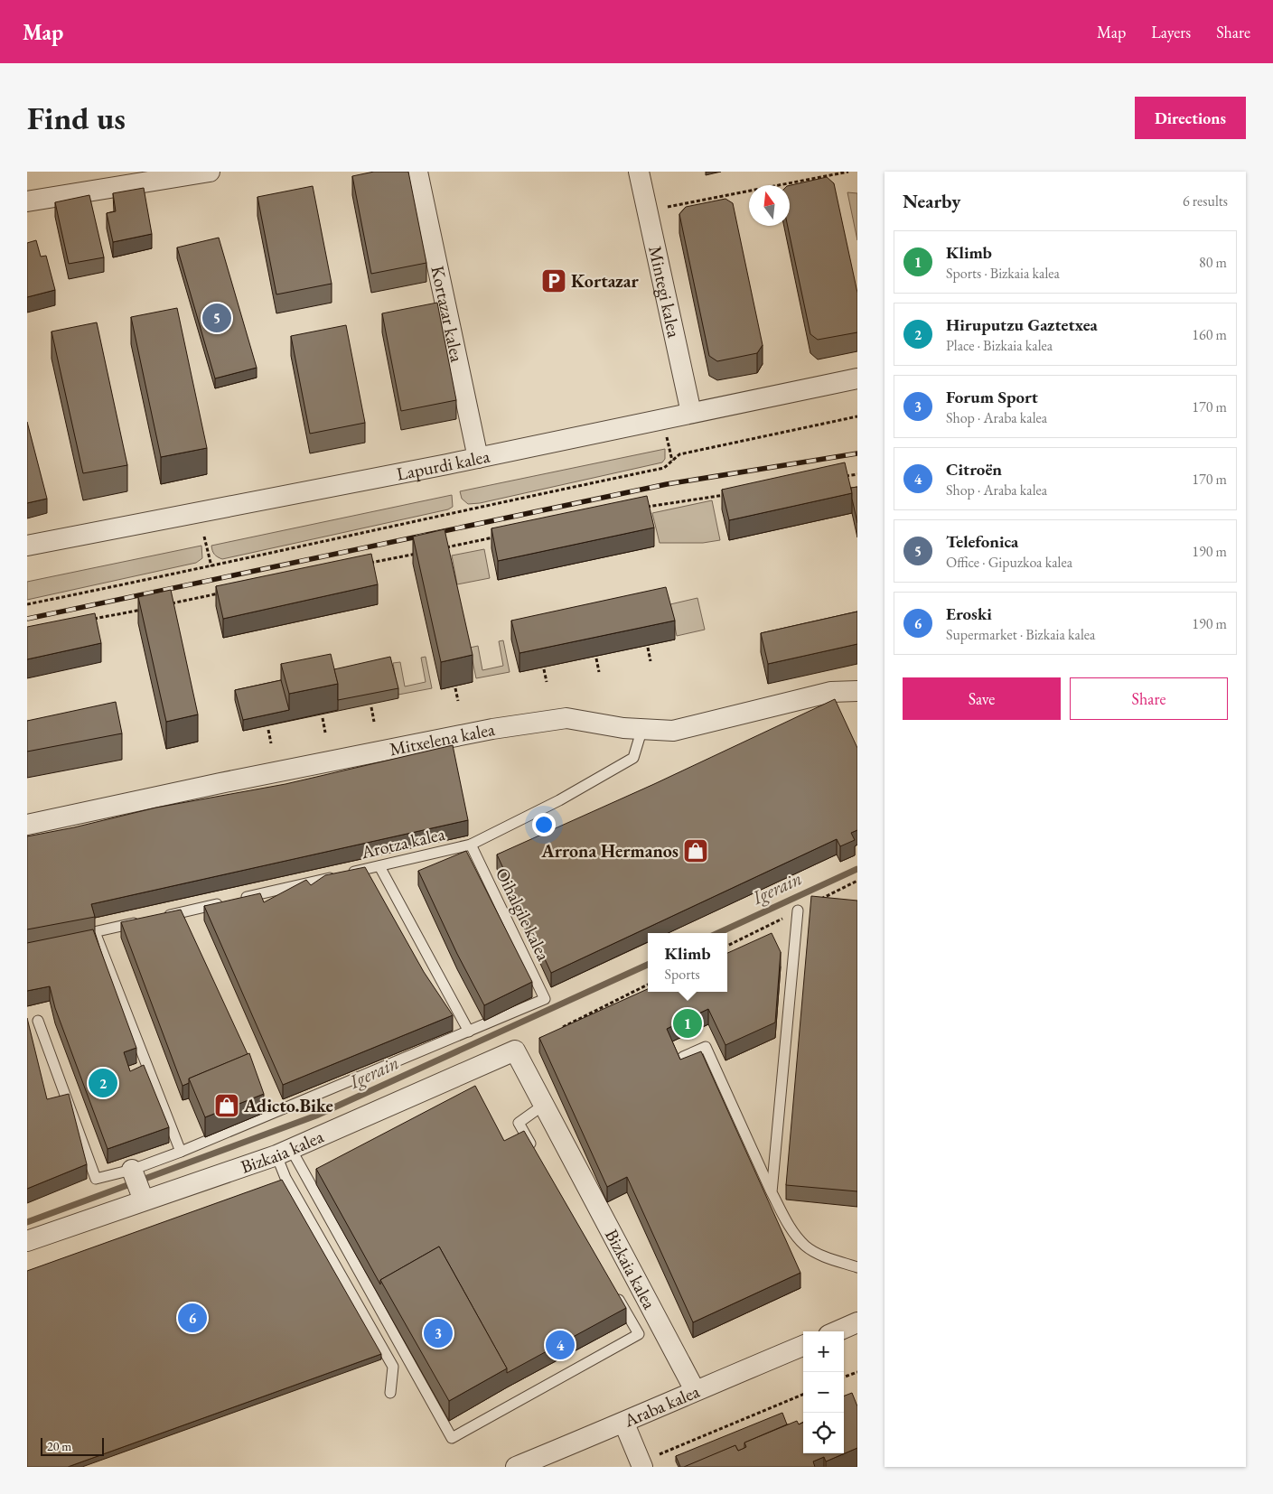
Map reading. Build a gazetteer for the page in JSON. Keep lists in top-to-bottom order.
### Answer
{
  "streets": {
    "street": [
      "Mintegi kalea",
      "Kortazar kalea",
      "Lapurdi kalea",
      "Mitxelena kalea",
      "Bizkaia kalea",
      "Araba kalea"
    ],
    "lane": ["Arotza kalea", "Oihalgile kalea"]
  },
  "crossings": [
    ["Mintegi kalea", "Lapurdi kalea"],
    ["Kortazar kalea", "Lapurdi kalea"],
    ["Mitxelena kalea", "Arotza kalea"],
    ["Arotza kalea", "Oihalgile kalea"],
    ["Oihalgile kalea", "Bizkaia kalea"],
    ["Bizkaia kalea", "Araba kalea"]
  ],
  "water": ["Igerain"],
  "places": {
    "parking": ["Kortazar"],
    "shop": ["Arrona Hermanos", "Adicto.Bike"]
  },
  "scale_bar": "20 m",
  "north": "top",
  "page": {
    "header": "Map",
    "nav": ["Map", "Layers", "Share"],
    "buttons": [
      "Directions",
      ["Save", "Share"]
    ],
    "title": "Find us",
    "heading": ["Nearby", "6 results"],
    "list": [
      {
        "mark": "1",
        "name": "Klimb",
        "note": "Sports · Bizkaia kalea",
        "value": "80 m"
      },
      {
        "mark": "2",
        "name": "Hiruputzu Gaztetxea",
        "note": "Place · Bizkaia kalea",
        "value": "160 m"
      },
      {
        "mark": "3",
        "name": "Forum Sport",
        "note": "Shop · Araba kalea",
        "value": "170 m"
      },
      {
        "mark": "4",
        "name": "Citroën",
        "note": "Shop · Araba kalea",
        "value": "170 m"
      },
      {
        "mark": "5",
        "name": "Telefonica",
        "note": "Office · Gipuzkoa kalea",
        "value": "190 m"
      },
      {
        "mark": "6",
        "name": "Eroski",
        "note": "Supermarket · Bizkaia kalea",
        "value": "190 m"
      }
    ],
    "pins": [
      "5",
      "1",
      "2",
      "6",
      "3",
      "4"
    ],
    "popup": ["Klimb", "Sports"],
    "map_buttons": ["+", "−"],
    "scale": "20 m"
  }
}
